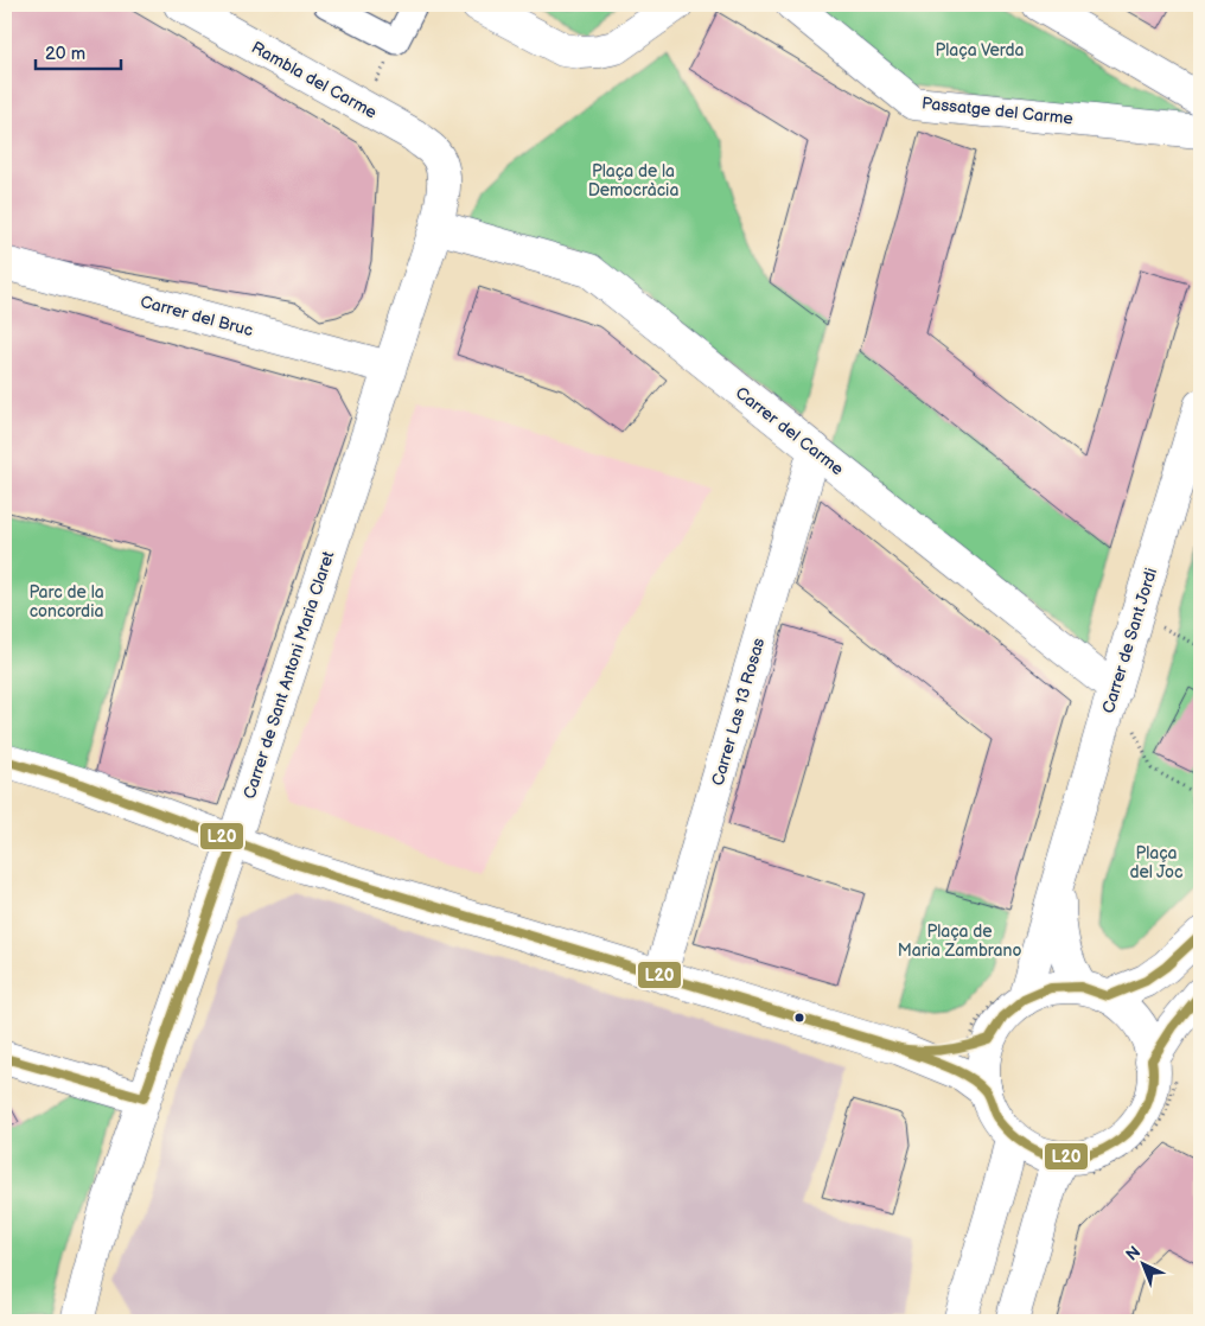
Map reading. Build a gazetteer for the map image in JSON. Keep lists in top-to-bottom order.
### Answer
{
  "streets": {
    "street": [
      "Rambla del Carme",
      "Passatge del Carme",
      "Carrer del Bruc",
      "Carrer del Carme",
      "Carrer de Sant Jordi",
      "Carrer de Sant Antoni Maria Claret",
      "Carrer Las 13 Rosas"
    ]
  },
  "crossings": [
    ["Rambla del Carme", "Carrer de Sant Antoni Maria Claret"],
    ["Carrer del Bruc", "Carrer de Sant Antoni Maria Claret"],
    ["Carrer del Carme", "Carrer de Sant Jordi"],
    ["Carrer del Carme", "Carrer de Sant Antoni Maria Claret"],
    ["Carrer del Carme", "Carrer Las 13 Rosas"]
  ],
  "parks": [
    "Plaça Verda",
    "Plaça de la Democràcia",
    "Parc de la concordia",
    "Plaça del Joc",
    "Plaça de Maria Zambrano"
  ],
  "lines": ["transit line L20"],
  "scale_bar": "20 m",
  "north": "top left"
}
